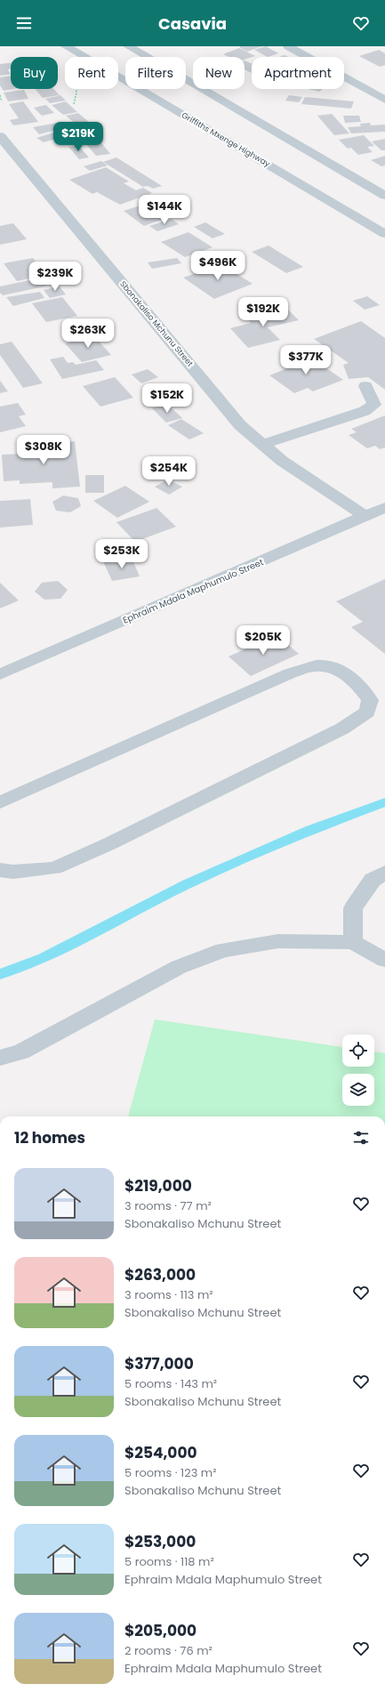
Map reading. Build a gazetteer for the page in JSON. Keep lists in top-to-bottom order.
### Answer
{
  "streets": {
    "street": ["Griffiths Mxenge Highway", "Sbonakaliso Mchunu Street", "Ephraim Mdala Maphumulo Street"]
  },
  "crossings": [
    ["Sbonakaliso Mchunu Street", "Ephraim Mdala Maphumulo Street"]
  ],
  "page": {
    "header": "Casavia",
    "chip": [
      "Buy",
      "Rent",
      "Filters",
      "New",
      "Apartment"
    ],
    "price": [
      "$219K",
      "$144K",
      "$496K",
      "$239K",
      "$192K",
      "$263K",
      "$377K",
      "$152K",
      "$308K",
      "$254K",
      "$253K",
      "$205K"
    ],
    "heading": "12 homes",
    "list": [
      {
        "name": "$219,000",
        "note": "3 rooms · 77 m² · Sbonakaliso Mchunu Street"
      },
      {
        "name": "$263,000",
        "note": "3 rooms · 113 m² · Sbonakaliso Mchunu Street"
      },
      {
        "name": "$377,000",
        "note": "5 rooms · 143 m² · Sbonakaliso Mchunu Street"
      },
      {
        "name": "$254,000",
        "note": "5 rooms · 123 m² · Sbonakaliso Mchunu Street"
      },
      {
        "name": "$253,000",
        "note": "5 rooms · 118 m² · Ephraim Mdala Maphumulo Street"
      },
      {
        "name": "$205,000",
        "note": "2 rooms · 76 m² · Ephraim Mdala Maphumulo Street"
      }
    ]
  }
}
